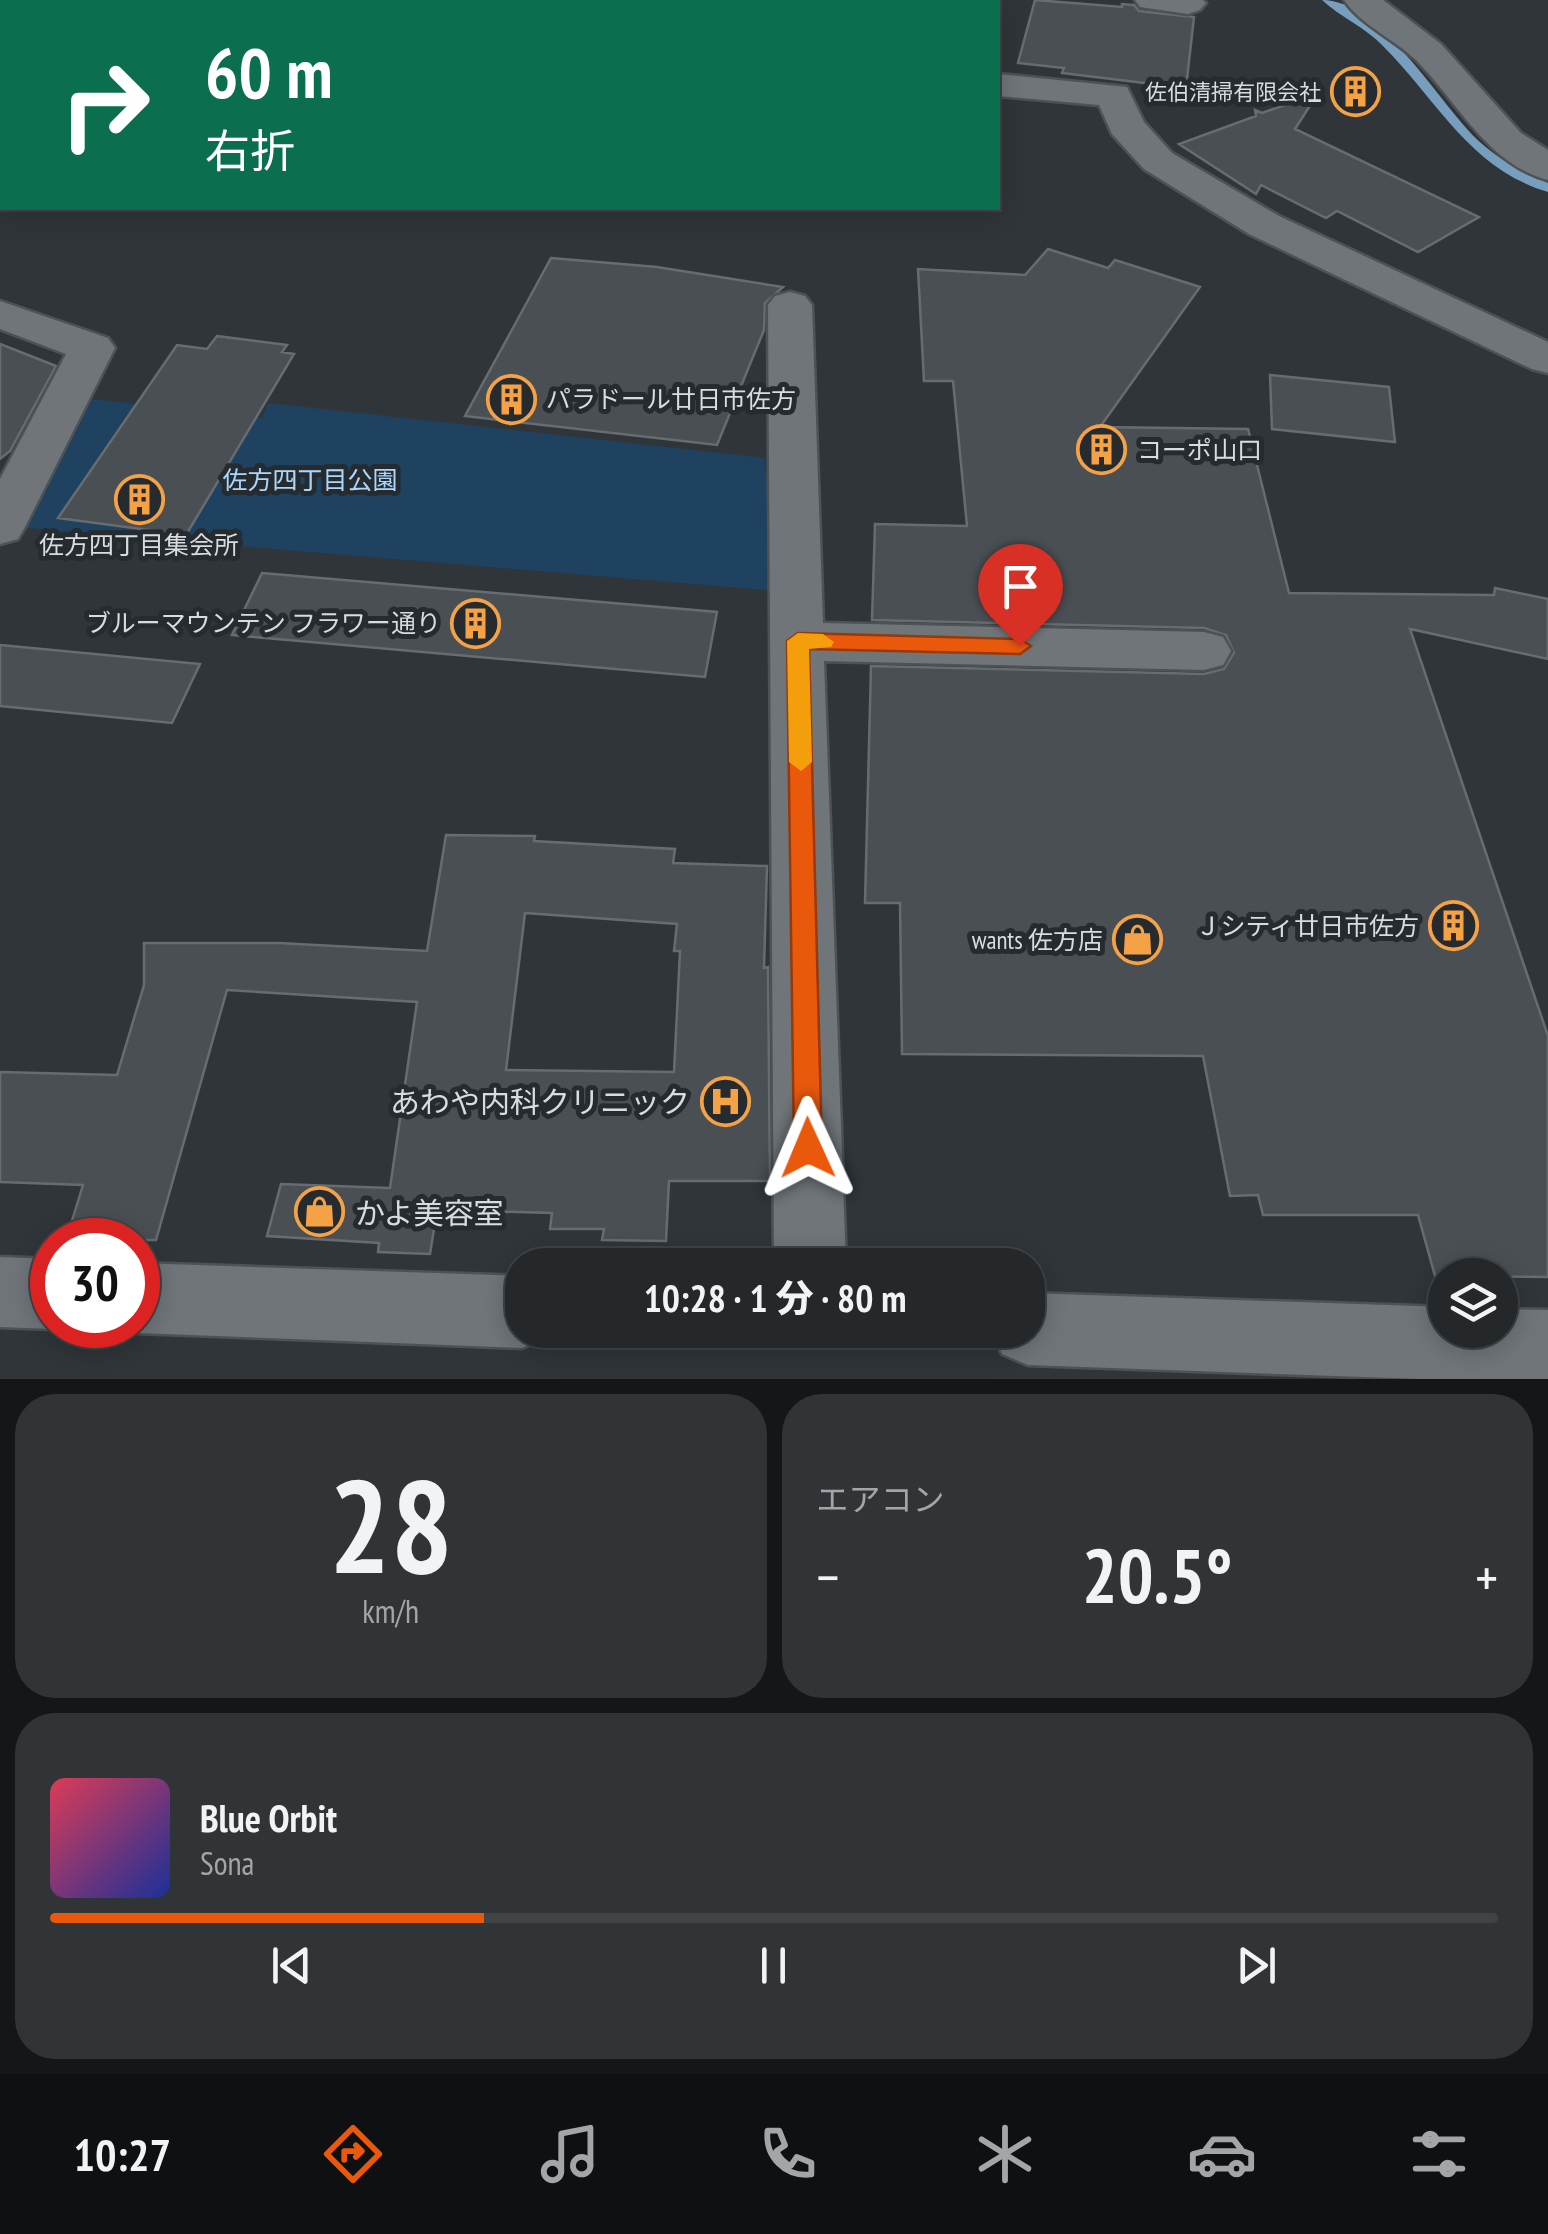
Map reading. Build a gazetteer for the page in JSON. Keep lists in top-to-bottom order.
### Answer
{
  "parks": ["佐方四丁目公園"],
  "places": {
    "building": [
      "佐伯清掃有限会社",
      "パラドール廿日市佐方",
      "コーポ山口",
      "佐方四丁目集会所",
      "ブルーマウンテン フラワー通り",
      "Ｊシティ廿日市佐方"
    ],
    "shop": ["wants 佐方店", "かよ美容室"],
    "hospital": ["あわや内科クリニック"]
  },
  "page": {
    "turn": ["60 m", "右折"],
    "limit": "30",
    "trip": "10:28 · 1 分 · 80 m",
    "tile": [
      ["28", "km/h"],
      "エアコン"
    ],
    "heat": ["−", "20.5°", "+"],
    "song": ["Blue Orbit", "Sona"],
    "tabs": "10:27"
  }
}
